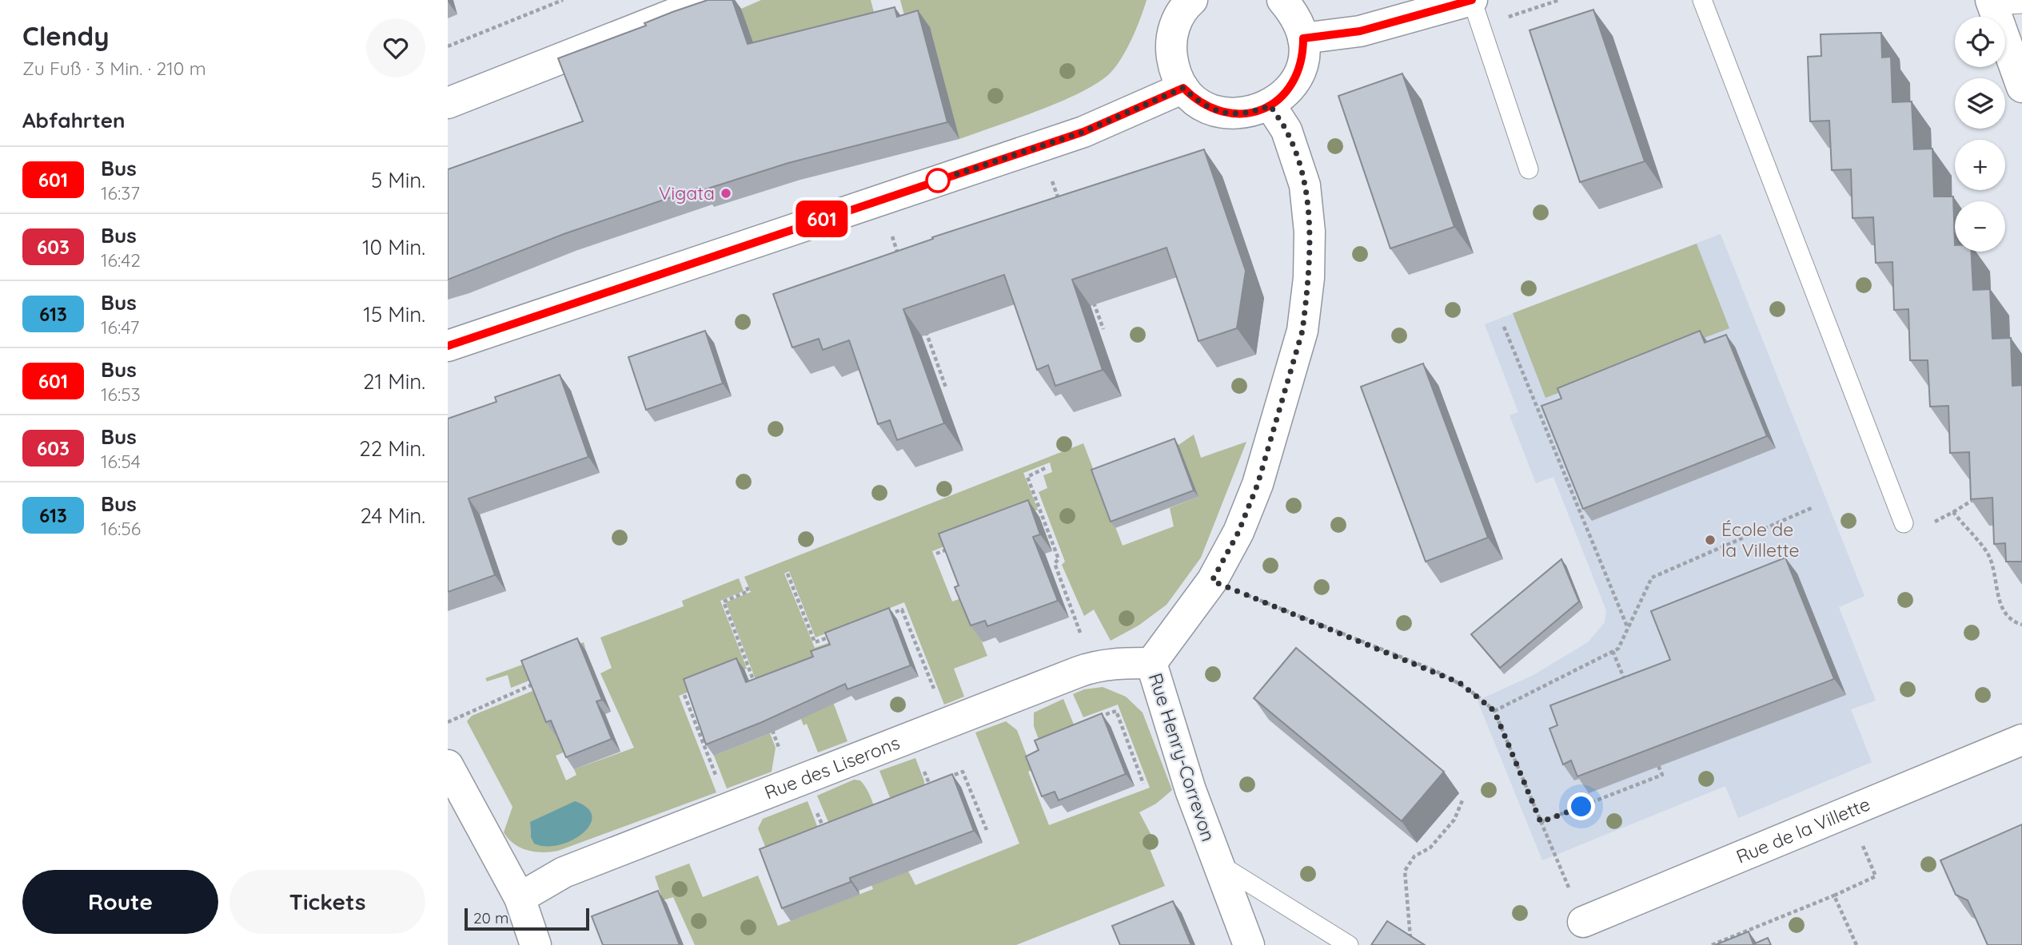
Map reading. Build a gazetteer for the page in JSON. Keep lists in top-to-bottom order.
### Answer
{
  "streets": {
    "street": ["Rue Henry-Correvon", "Rue des Liserons", "Rue de la Villette"]
  },
  "crossings": [
    ["Rue Henry-Correvon", "Rue des Liserons"]
  ],
  "places": ["Vigata", "École de la Villette"],
  "lines": ["bus line 601"],
  "scale_bar": "20 m",
  "page": {
    "heading": [
      ["Clendy", "Zu Fuß · 3 Min. · 210 m"],
      "Abfahrten"
    ],
    "on_map": "601",
    "map_buttons": ["+", "−"],
    "list": [
      {
        "mark": "601",
        "name": "Bus",
        "note": "16:37",
        "value": "5 Min."
      },
      {
        "mark": "603",
        "name": "Bus",
        "note": "16:42",
        "value": "10 Min."
      },
      {
        "mark": "613",
        "name": "Bus",
        "note": "16:47",
        "value": "15 Min."
      },
      {
        "mark": "601",
        "name": "Bus",
        "note": "16:53",
        "value": "21 Min."
      },
      {
        "mark": "603",
        "name": "Bus",
        "note": "16:54",
        "value": "22 Min."
      },
      {
        "mark": "613",
        "name": "Bus",
        "note": "16:56",
        "value": "24 Min."
      }
    ],
    "buttons": ["Route", "Tickets"],
    "scale": "20 m"
  }
}
